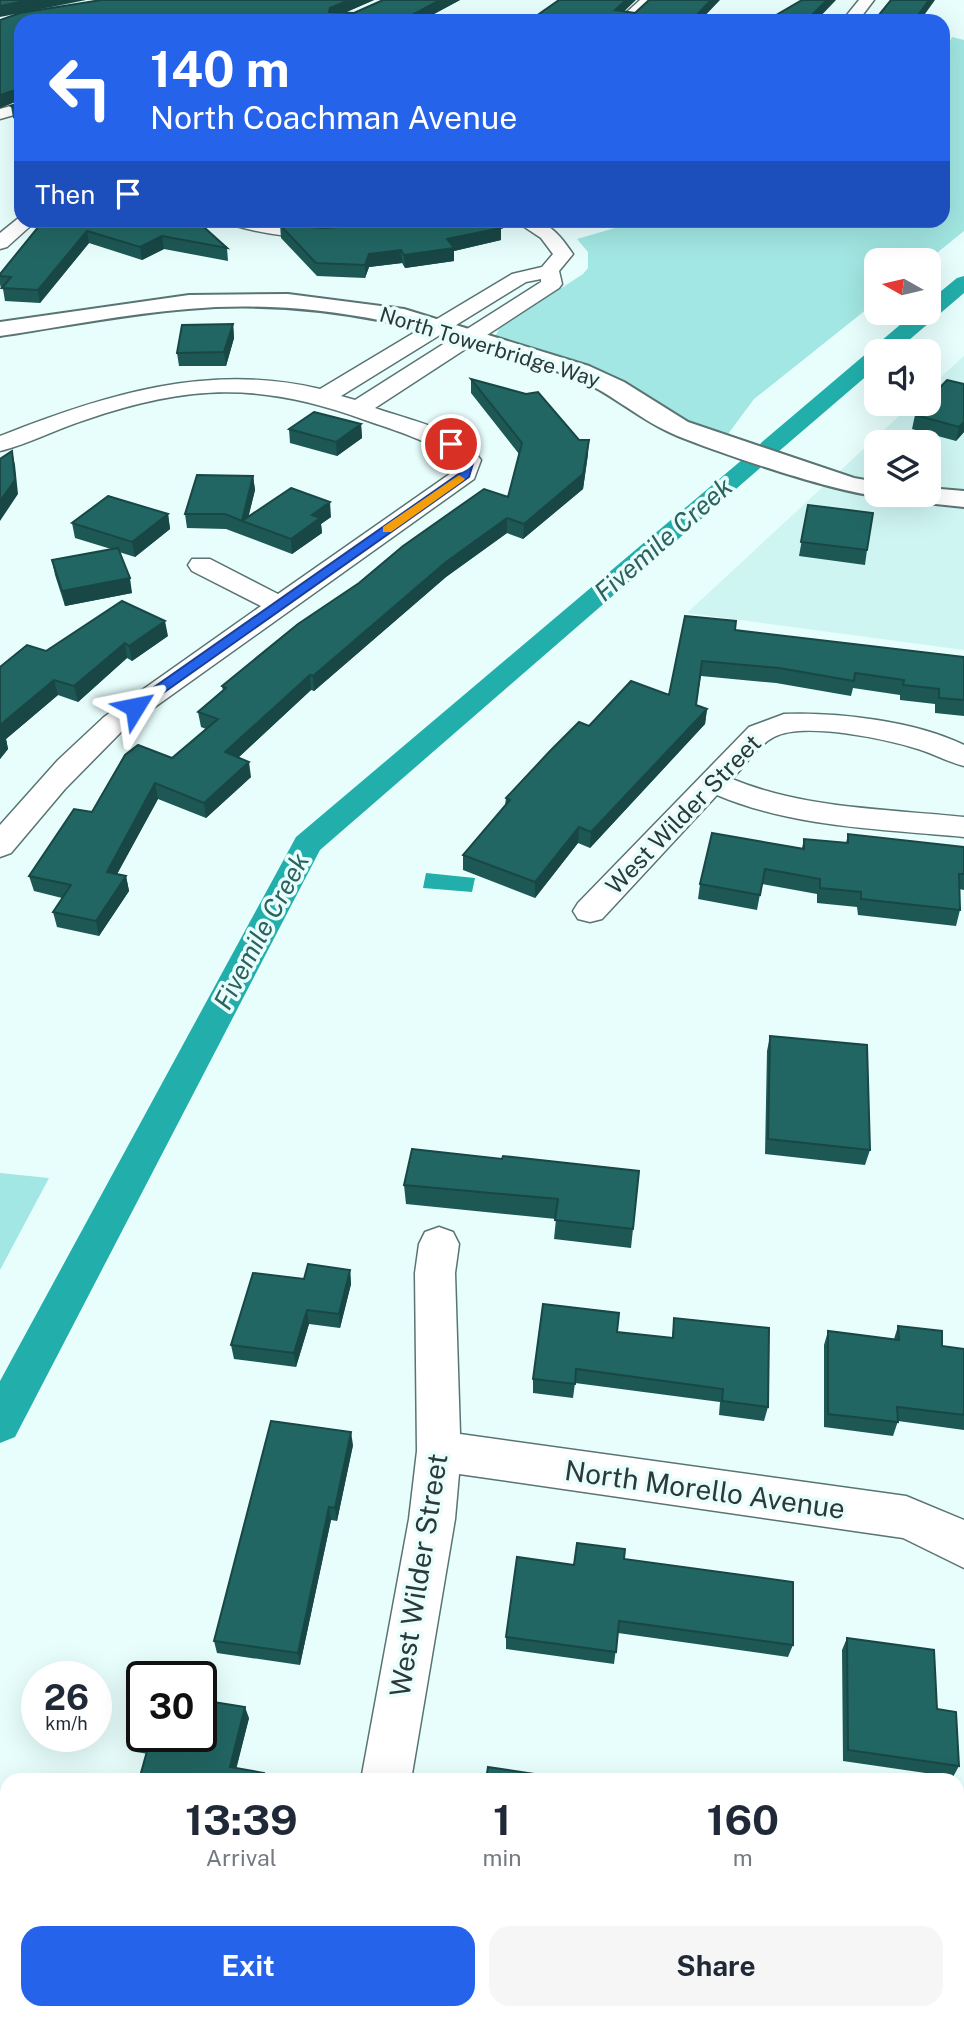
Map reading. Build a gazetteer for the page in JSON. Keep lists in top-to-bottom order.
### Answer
{
  "streets": {
    "street": ["North Towerbridge Way", "West Wilder Street", "North Morello Avenue"]
  },
  "crossings": [
    ["West Wilder Street", "North Morello Avenue"]
  ],
  "water": ["Fivemile Creek"],
  "north": "left",
  "page": {
    "turn": ["140 m", "North Coachman Avenue"],
    "then": "Then",
    "speed": "26 km/h",
    "limit": "30",
    "eta": [
      "13:39",
      "Arrival",
      "1",
      "min",
      "160",
      "m"
    ],
    "buttons": ["Exit", "Share"]
  }
}
